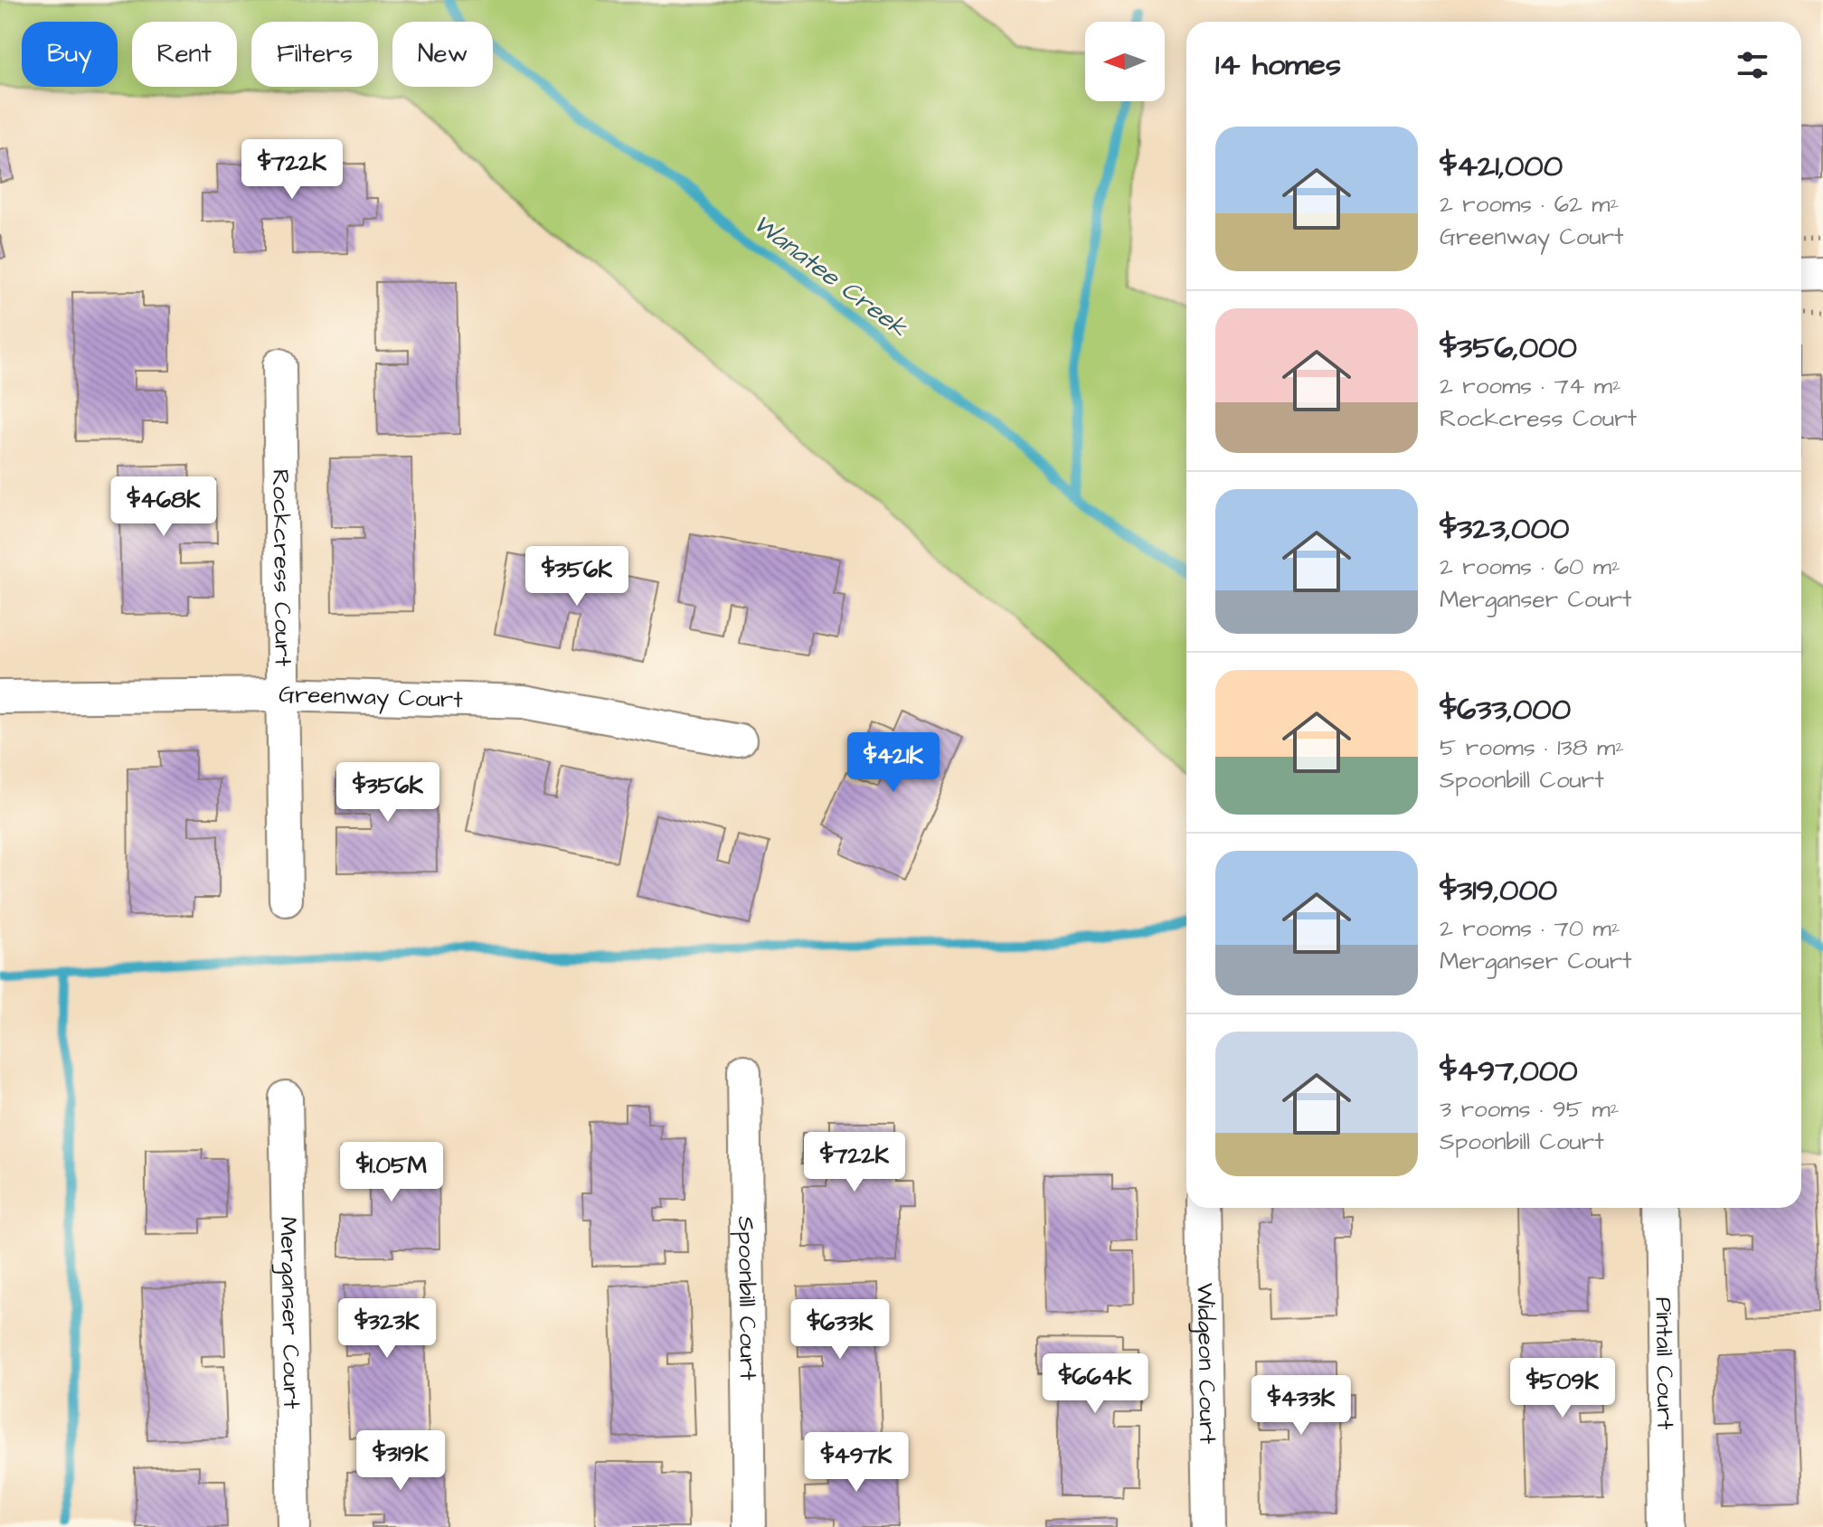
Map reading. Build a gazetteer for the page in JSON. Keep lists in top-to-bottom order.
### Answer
{
  "streets": {
    "street": [
      "Rockcress Court",
      "Greenway Court",
      "Spoonbill Court",
      "Merganser Court",
      "Widgeon Court",
      "Pintail Court"
    ]
  },
  "crossings": [
    ["Rockcress Court", "Greenway Court"]
  ],
  "water": ["Wanatee Creek"],
  "north": "left",
  "page": {
    "chip": [
      "Buy",
      "Rent",
      "Filters",
      "New"
    ],
    "heading": "14 homes",
    "list": [
      {
        "name": "$421,000",
        "note": "2 rooms · 62 m² · Greenway Court"
      },
      {
        "name": "$356,000",
        "note": "2 rooms · 74 m² · Rockcress Court"
      },
      {
        "name": "$323,000",
        "note": "2 rooms · 60 m² · Merganser Court"
      },
      {
        "name": "$633,000",
        "note": "5 rooms · 138 m² · Spoonbill Court"
      },
      {
        "name": "$319,000",
        "note": "2 rooms · 70 m² · Merganser Court"
      },
      {
        "name": "$497,000",
        "note": "3 rooms · 95 m² · Spoonbill Court"
      }
    ],
    "price": [
      "$722K",
      "$468K",
      "$356K",
      "$421K",
      "$356K",
      "$722K",
      "$1.05M",
      "$323K",
      "$633K",
      "$664K",
      "$509K",
      "$433K",
      "$319K",
      "$497K"
    ]
  }
}
